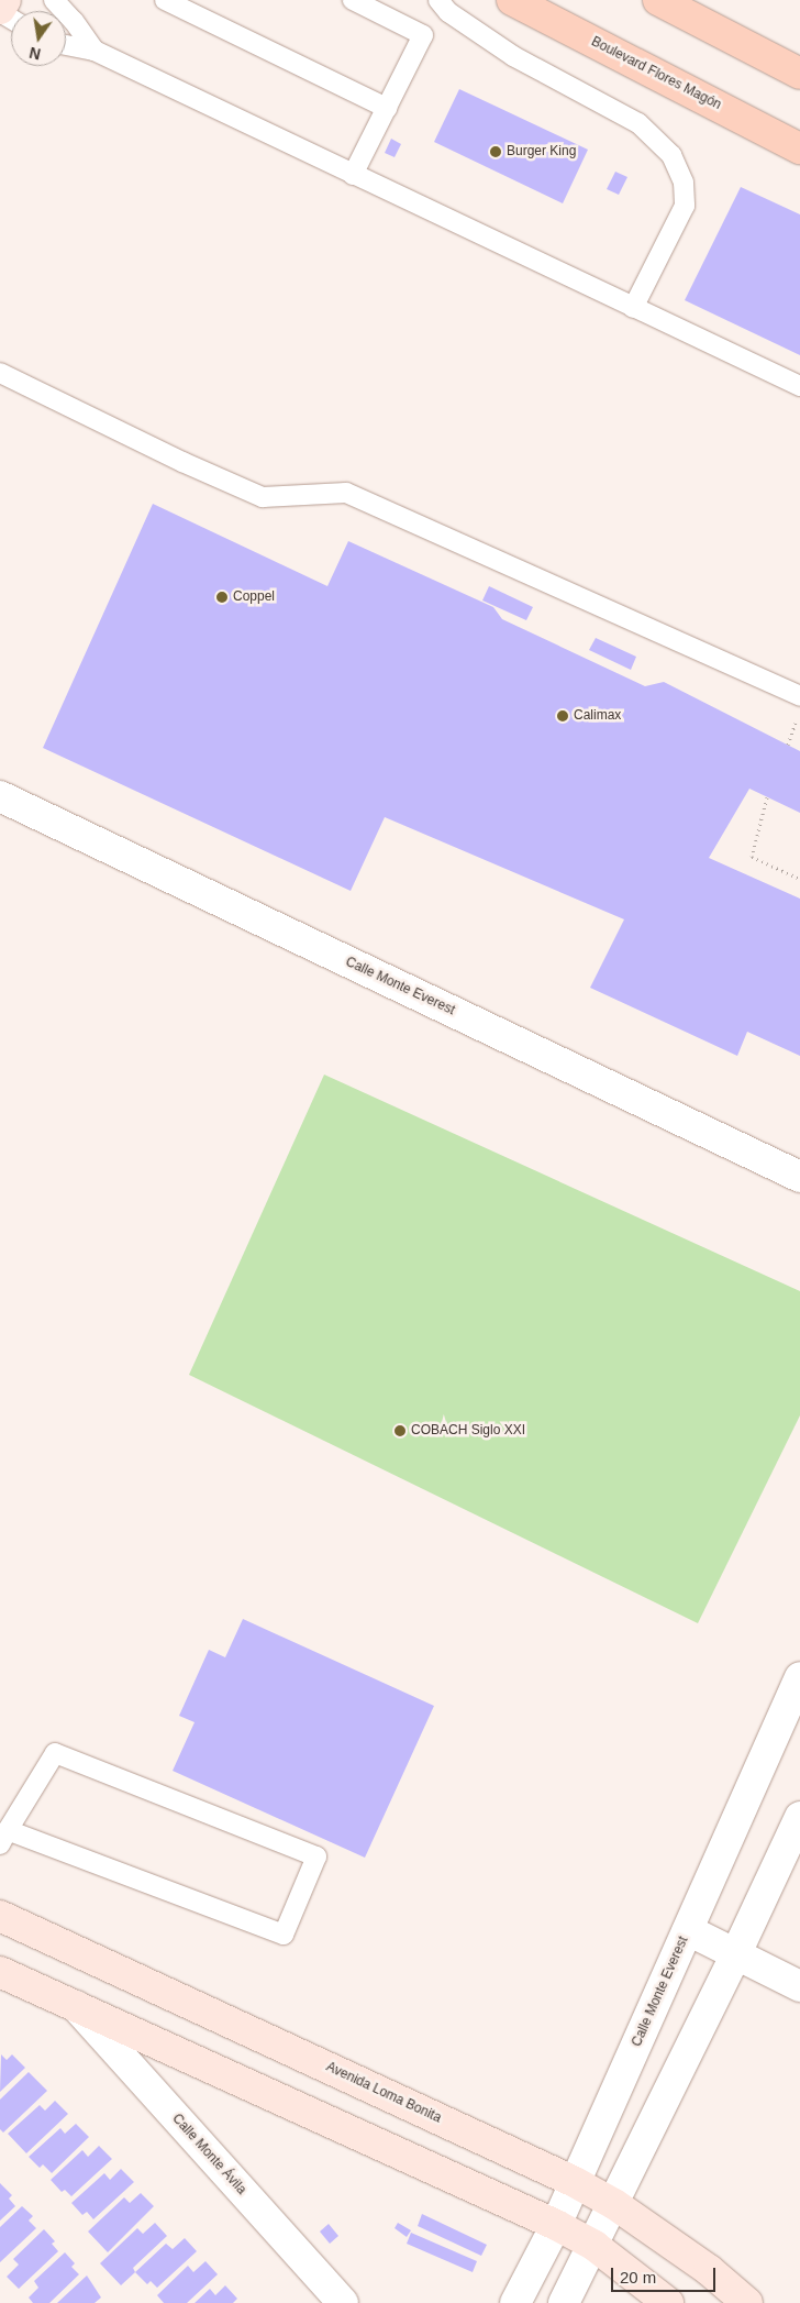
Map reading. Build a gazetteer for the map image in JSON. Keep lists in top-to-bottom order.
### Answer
{
  "streets": {
    "main road": ["Boulevard Flores Magón", "Avenida Loma Bonita"],
    "street": ["Calle Monte Everest", "Calle Monte Ávila"]
  },
  "crossings": [
    ["Calle Monte Everest", "Avenida Loma Bonita"]
  ],
  "places": [
    "Burger King",
    "Coppel",
    "Calimax",
    "COBACH Siglo XXI"
  ],
  "scale_bar": "20 m",
  "north": "bottom"
}
